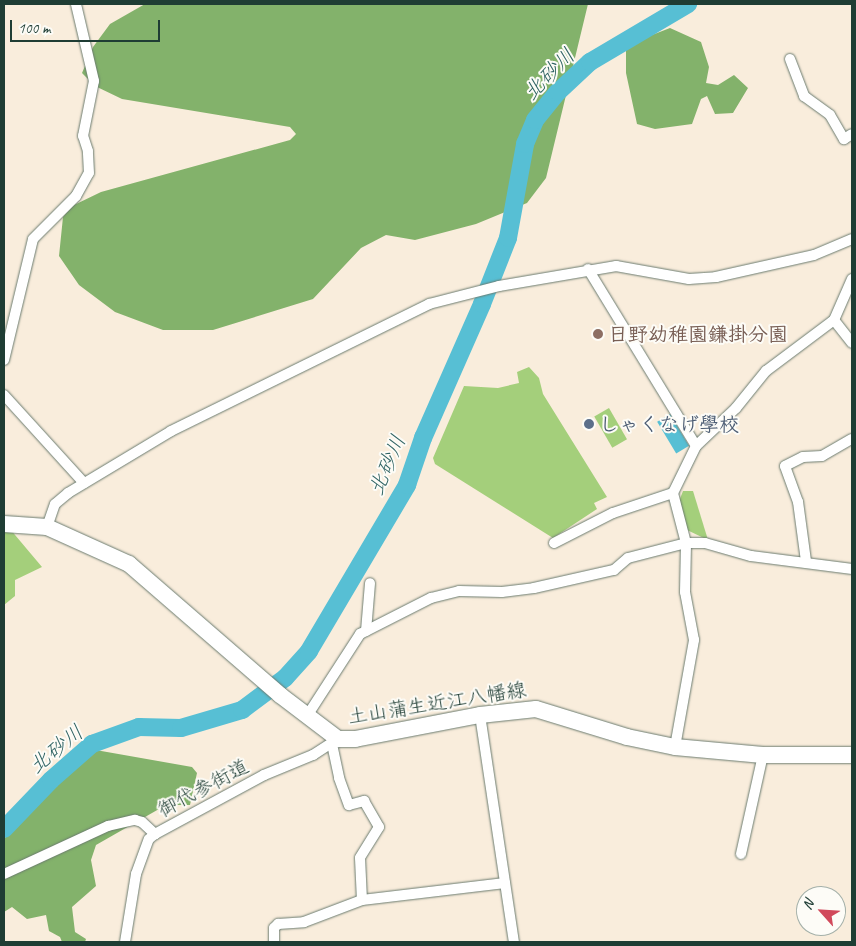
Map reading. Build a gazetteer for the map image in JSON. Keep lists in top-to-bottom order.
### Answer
{
  "streets": {
    "main road": ["土山蒲生近江八幡線"],
    "street": ["御代参街道"]
  },
  "crossings": [
    ["土山蒲生近江八幡線", "御代参街道"]
  ],
  "water": ["北砂川"],
  "places": ["日野幼稚園鎌掛分園", "しゃくなげ學校"],
  "scale_bar": "100 m",
  "north": "top left"
}
